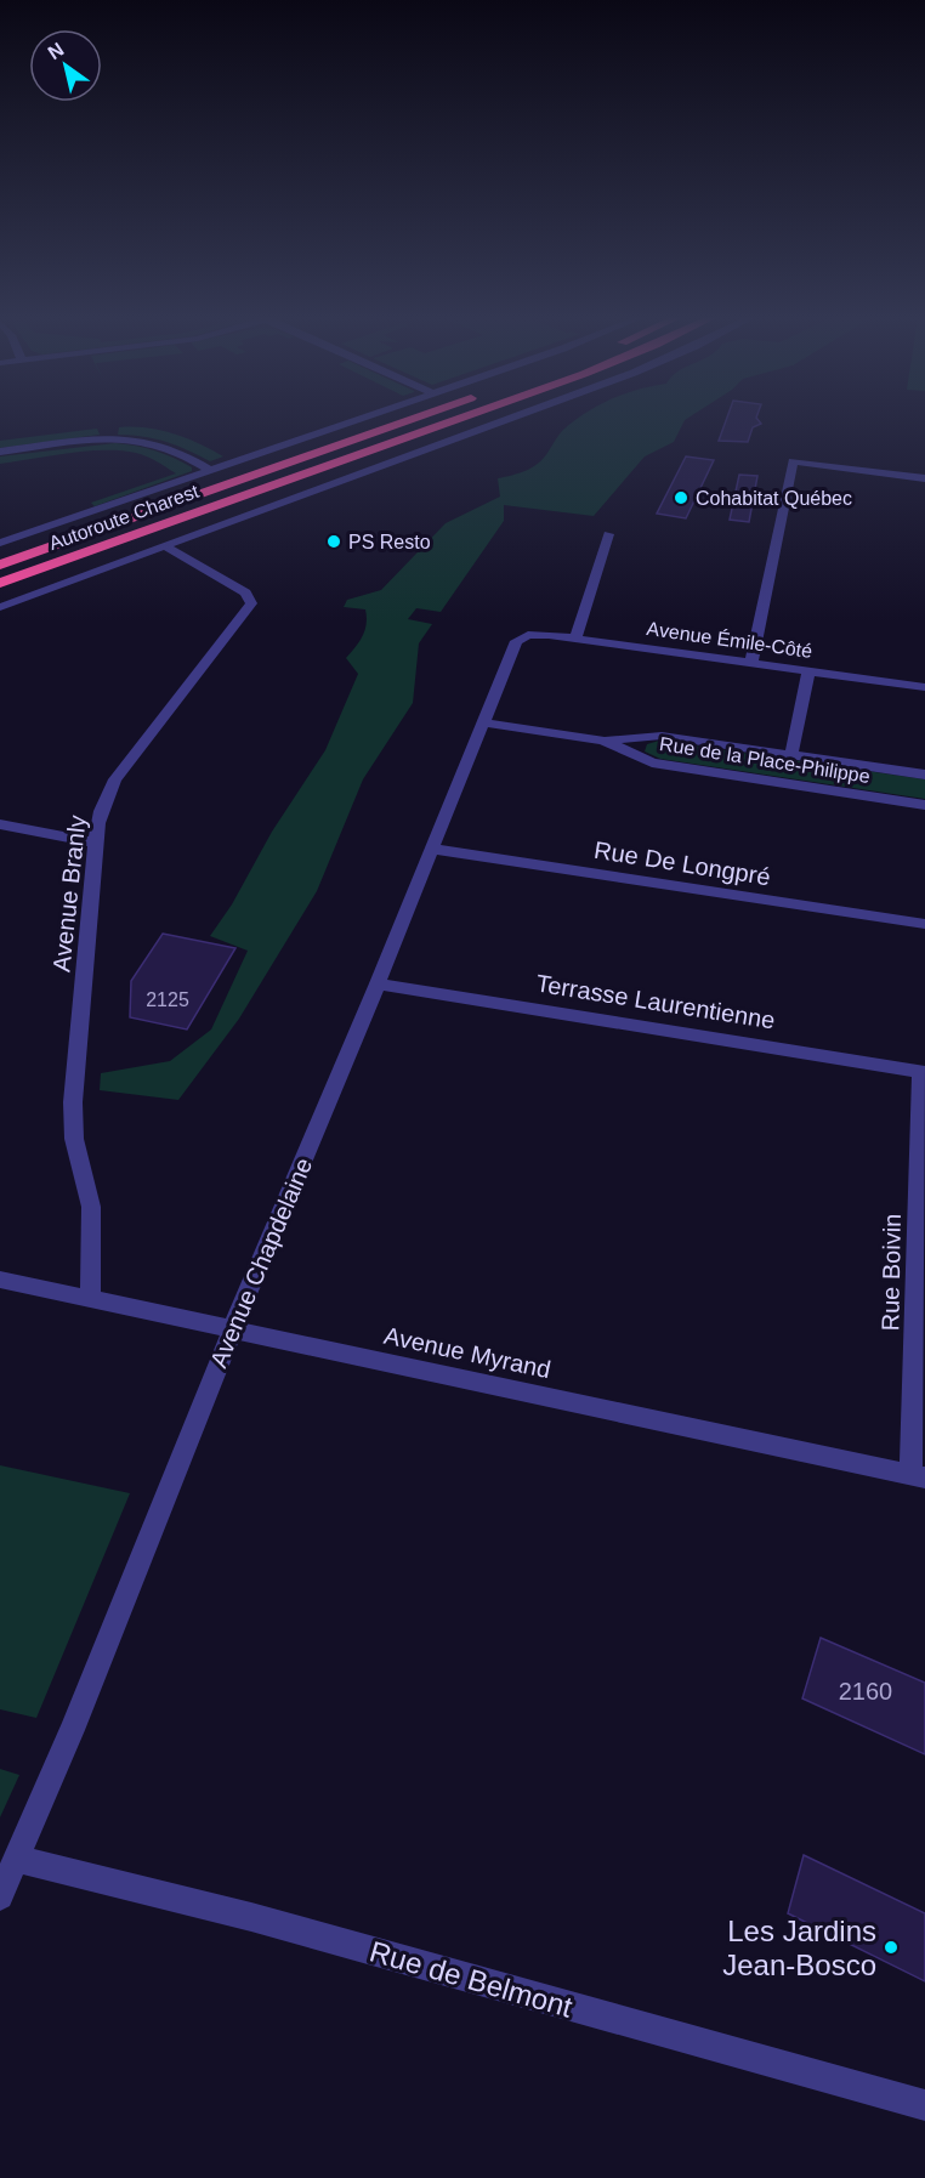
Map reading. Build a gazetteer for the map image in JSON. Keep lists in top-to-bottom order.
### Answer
{
  "streets": {
    "highway": ["Autoroute Charest"],
    "street": [
      "Avenue Émile-Côté",
      "Rue de la Place-Philippe",
      "Rue De Longpré",
      "Avenue Branly",
      "Terrasse Laurentienne",
      "Avenue Chapdelaine",
      "Rue Boivin",
      "Avenue Myrand",
      "Rue de Belmont"
    ]
  },
  "crossings": [
    ["Avenue Émile-Côté", "Avenue Chapdelaine"],
    ["Rue de la Place-Philippe", "Avenue Chapdelaine"],
    ["Rue De Longpré", "Avenue Chapdelaine"],
    ["Avenue Branly", "Avenue Myrand"],
    ["Terrasse Laurentienne", "Avenue Chapdelaine"],
    ["Terrasse Laurentienne", "Rue Boivin"],
    ["Avenue Chapdelaine", "Avenue Myrand"],
    ["Avenue Chapdelaine", "Rue de Belmont"],
    ["Rue Boivin", "Avenue Myrand"]
  ],
  "places": ["Cohabitat Québec", "PS Resto", "Les Jardins Jean-Bosco"],
  "house_numbers": ["2125", "2160"],
  "north": "top left"
}
